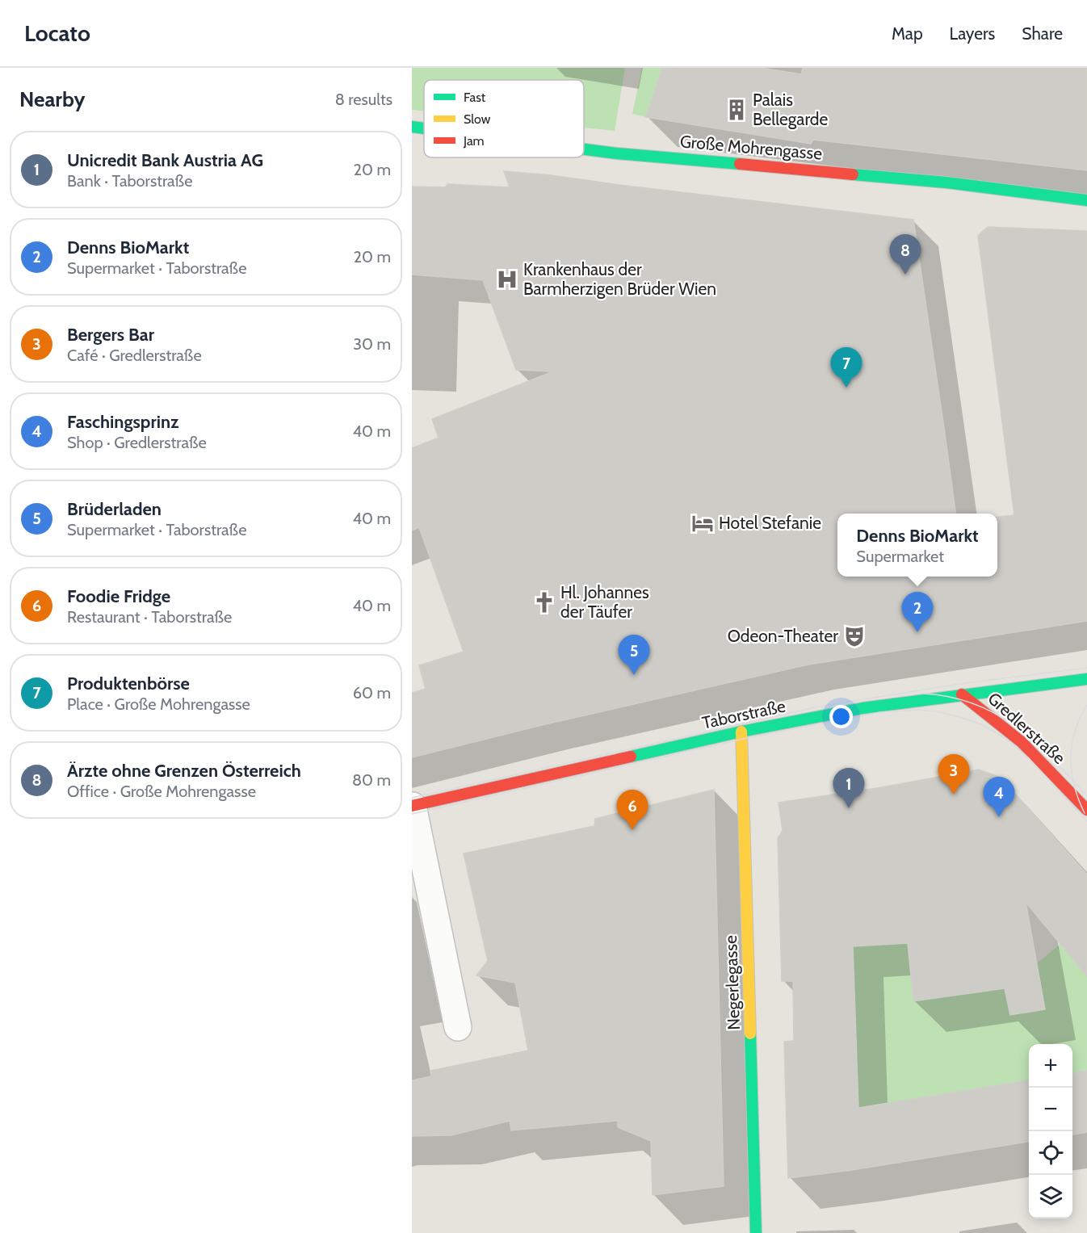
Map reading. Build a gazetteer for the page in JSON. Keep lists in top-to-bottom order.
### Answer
{
  "streets": {
    "street": [
      "Große Mohrengasse",
      "Taborstraße",
      "Gredlerstraße",
      "Negerlegasse"
    ]
  },
  "crossings": [
    ["Taborstraße", "Gredlerstraße"],
    ["Taborstraße", "Negerlegasse"]
  ],
  "places": {
    "building": ["Palais Bellegarde"],
    "hospital": ["Krankenhaus der Barmherzigen Brüder Wien"],
    "hotel": ["Hotel Stefanie"],
    "church": ["Hl. Johannes der Täufer"],
    "theatre": ["Odeon-Theater"]
  },
  "legend": ["Fast", "Slow", "Jam"],
  "page": {
    "header": "Locato",
    "nav": ["Map", "Layers", "Share"],
    "heading": ["Nearby", "8 results"],
    "list": [
      {
        "mark": "1",
        "name": "Unicredit Bank Austria AG",
        "note": "Bank · Taborstraße",
        "value": "20 m"
      },
      {
        "mark": "2",
        "name": "Denns BioMarkt",
        "note": "Supermarket · Taborstraße",
        "value": "20 m"
      },
      {
        "mark": "3",
        "name": "Bergers Bar",
        "note": "Café · Gredlerstraße",
        "value": "30 m"
      },
      {
        "mark": "4",
        "name": "Faschingsprinz",
        "note": "Shop · Gredlerstraße",
        "value": "40 m"
      },
      {
        "mark": "5",
        "name": "Brüderladen",
        "note": "Supermarket · Taborstraße",
        "value": "40 m"
      },
      {
        "mark": "6",
        "name": "Foodie Fridge",
        "note": "Restaurant · Taborstraße",
        "value": "40 m"
      },
      {
        "mark": "7",
        "name": "Produktenbörse",
        "note": "Place · Große Mohrengasse",
        "value": "60 m"
      },
      {
        "mark": "8",
        "name": "Ärzte ohne Grenzen Österreich",
        "note": "Office · Große Mohrengasse",
        "value": "80 m"
      }
    ],
    "pins": [
      "8",
      "7",
      "2",
      "5",
      "3",
      "1",
      "4",
      "6"
    ],
    "popup": ["Denns BioMarkt", "Supermarket"],
    "map_buttons": ["+", "−"]
  }
}
